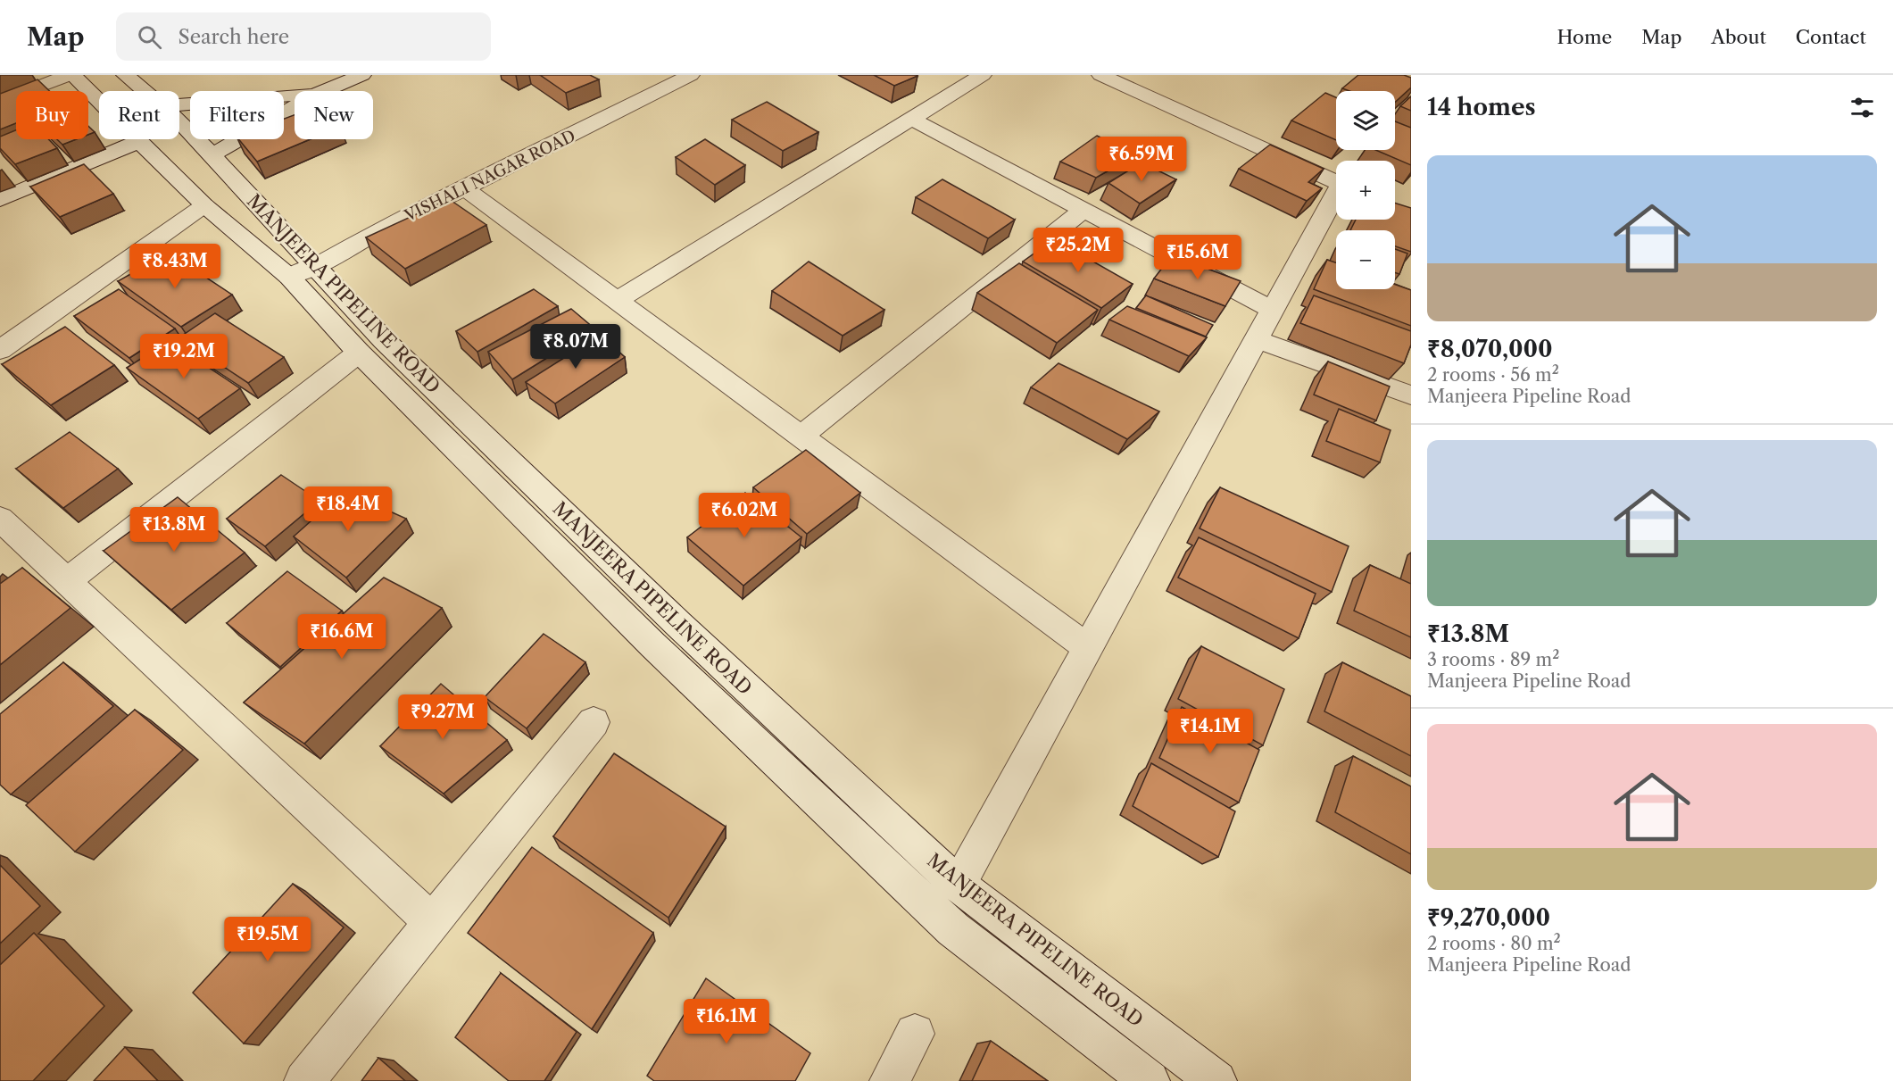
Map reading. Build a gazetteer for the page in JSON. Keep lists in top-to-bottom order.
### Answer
{
  "streets": {
    "street": ["VISHALI NAGAR ROAD", "MANJEERA PIPELINE ROAD"]
  },
  "crossings": [
    ["VISHALI NAGAR ROAD", "MANJEERA PIPELINE ROAD"]
  ],
  "page": {
    "header": "Map",
    "search": "Search here",
    "nav": [
      "Home",
      "Map",
      "About",
      "Contact"
    ],
    "heading": "14 homes",
    "map_buttons": ["+", "−"],
    "chip": [
      "Buy",
      "Rent",
      "Filters",
      "New"
    ],
    "price": [
      "₹6.59M",
      "₹25.2M",
      "₹15.6M",
      "₹8.43M",
      "₹8.07M",
      "₹19.2M",
      "₹18.4M",
      "₹6.02M",
      "₹13.8M",
      "₹16.6M",
      "₹9.27M",
      "₹14.1M",
      "₹19.5M",
      "₹16.1M"
    ],
    "list": [
      {
        "name": "₹8,070,000",
        "note": "2 rooms · 56 m² · Manjeera Pipeline Road"
      },
      {
        "name": "₹13.8M",
        "note": "3 rooms · 89 m² · Manjeera Pipeline Road"
      },
      {
        "name": "₹9,270,000",
        "note": "2 rooms · 80 m² · Manjeera Pipeline Road"
      }
    ]
  }
}
